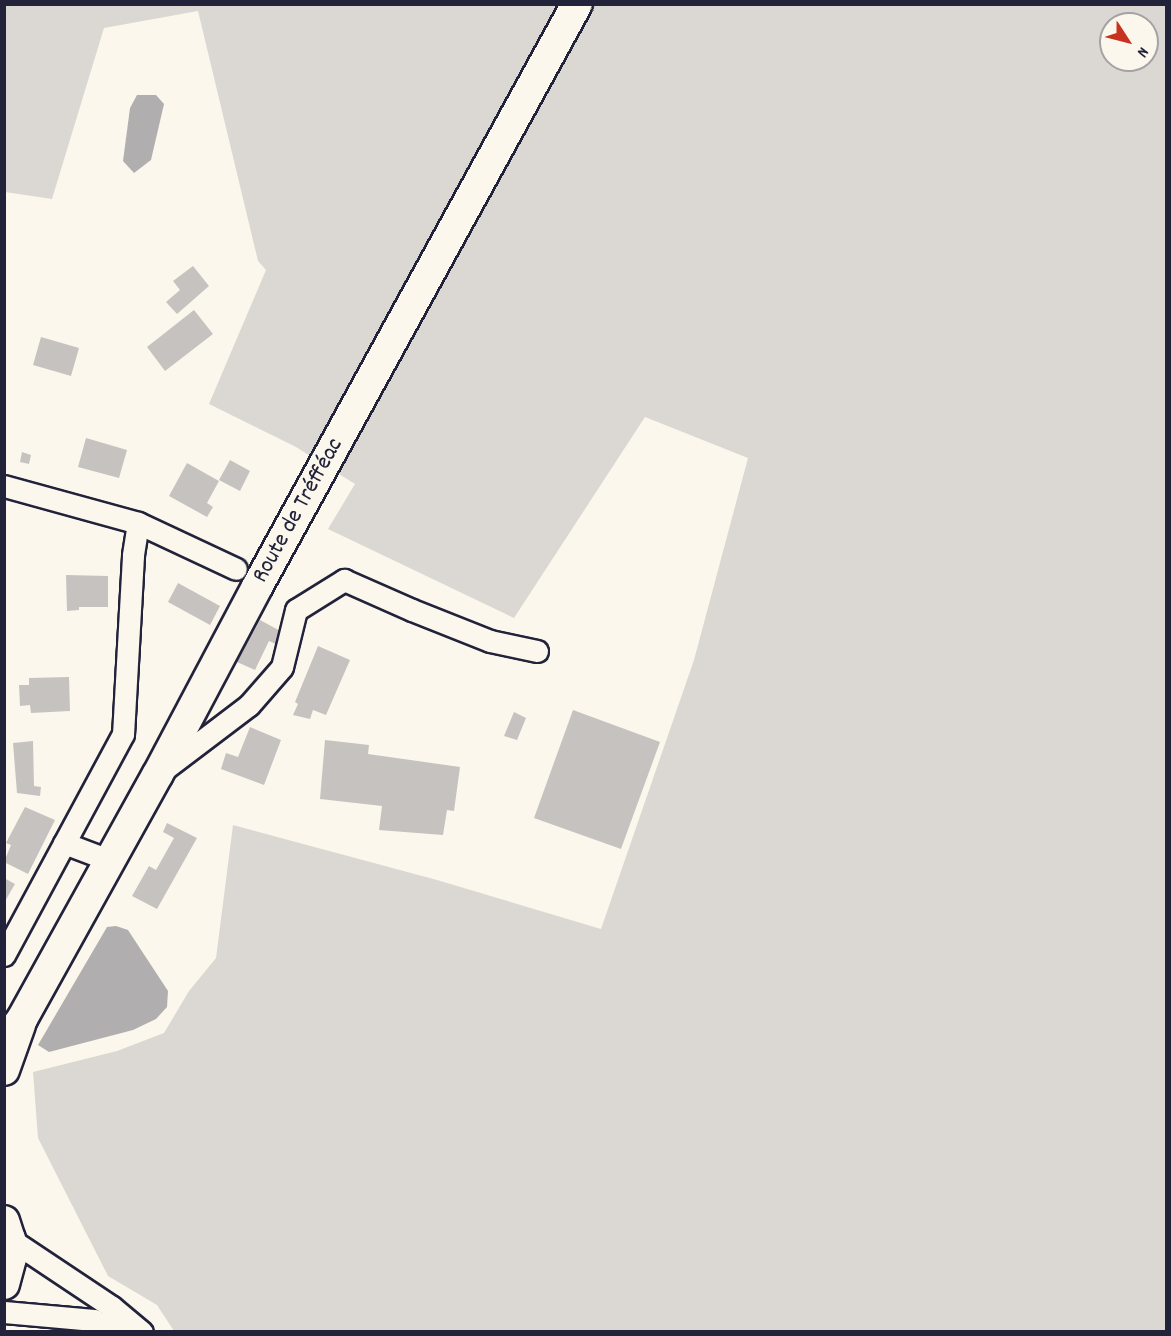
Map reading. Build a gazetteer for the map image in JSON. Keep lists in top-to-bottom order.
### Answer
{
  "streets": {
    "street": ["Route de Tréfféac"]
  },
  "north": "bottom right"
}
